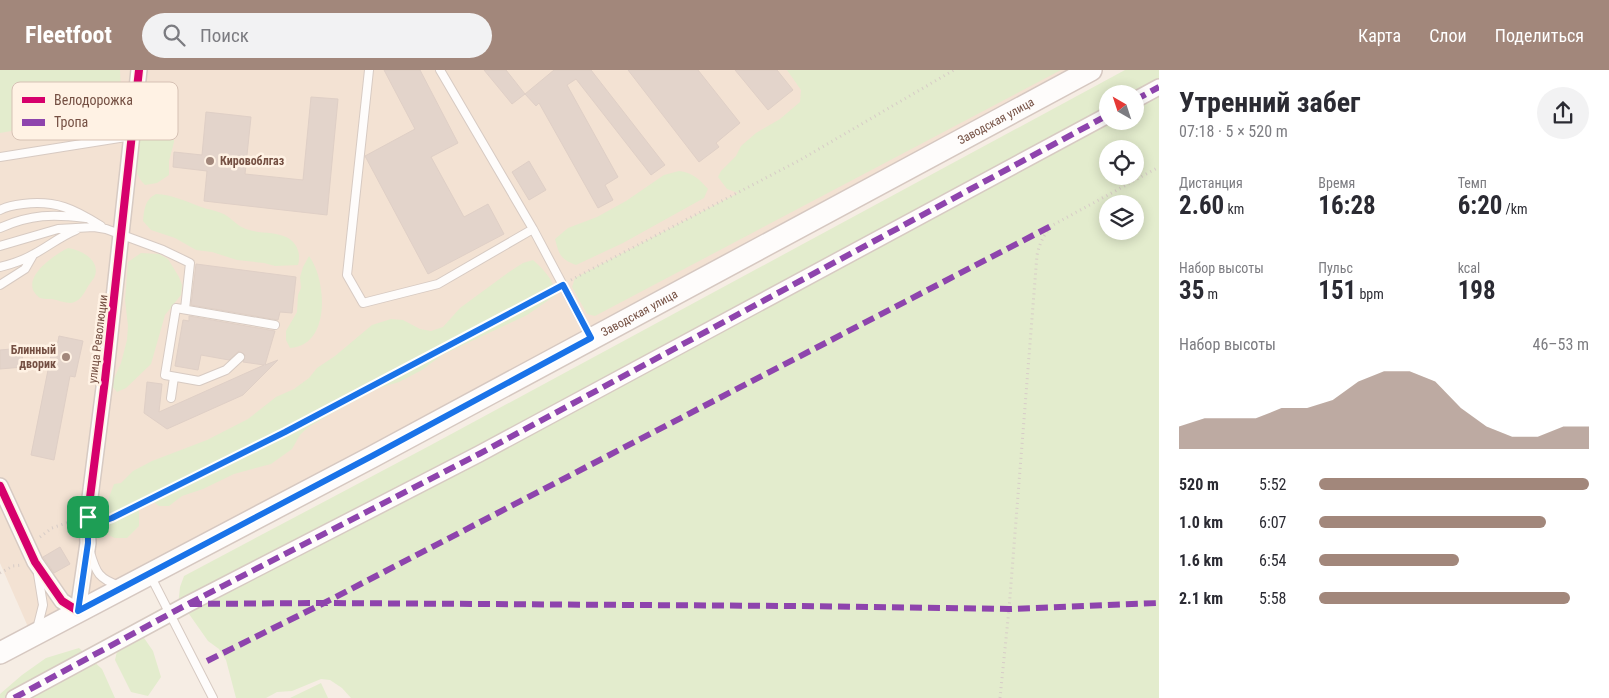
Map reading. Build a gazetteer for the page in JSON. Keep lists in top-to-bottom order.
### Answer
{
  "streets": {
    "main road": ["Заводская улица"],
    "street": ["улица Революции"]
  },
  "crossings": [
    ["Заводская улица", "улица Революции"]
  ],
  "places": ["Кировоблгаз", "Блинный дворик"],
  "legend": ["Велодорожка", "Тропа"],
  "north": "top left",
  "page": {
    "header": "Fleetfoot",
    "search": "Поиск",
    "nav": ["Карта", "Слои", "Поделиться"],
    "heading": ["Утренний забег", "07:18 · 5 × 520 m"],
    "stats": [
      ["Дистанция", "2.60 km"],
      ["Время", "16:28"],
      ["Темп", "6:20 /km"],
      ["Набор высоты", "35 m"],
      ["Пульс", "151 bpm"],
      ["kcal", "198"]
    ],
    "chart": ["Набор высоты", "46–53 m"],
    "list": [
      {
        "name": "520 m",
        "note": "5:52"
      },
      {
        "name": "1.0 km",
        "note": "6:07"
      },
      {
        "name": "1.6 km",
        "note": "6:54"
      },
      {
        "name": "2.1 km",
        "note": "5:58"
      }
    ]
  }
}
